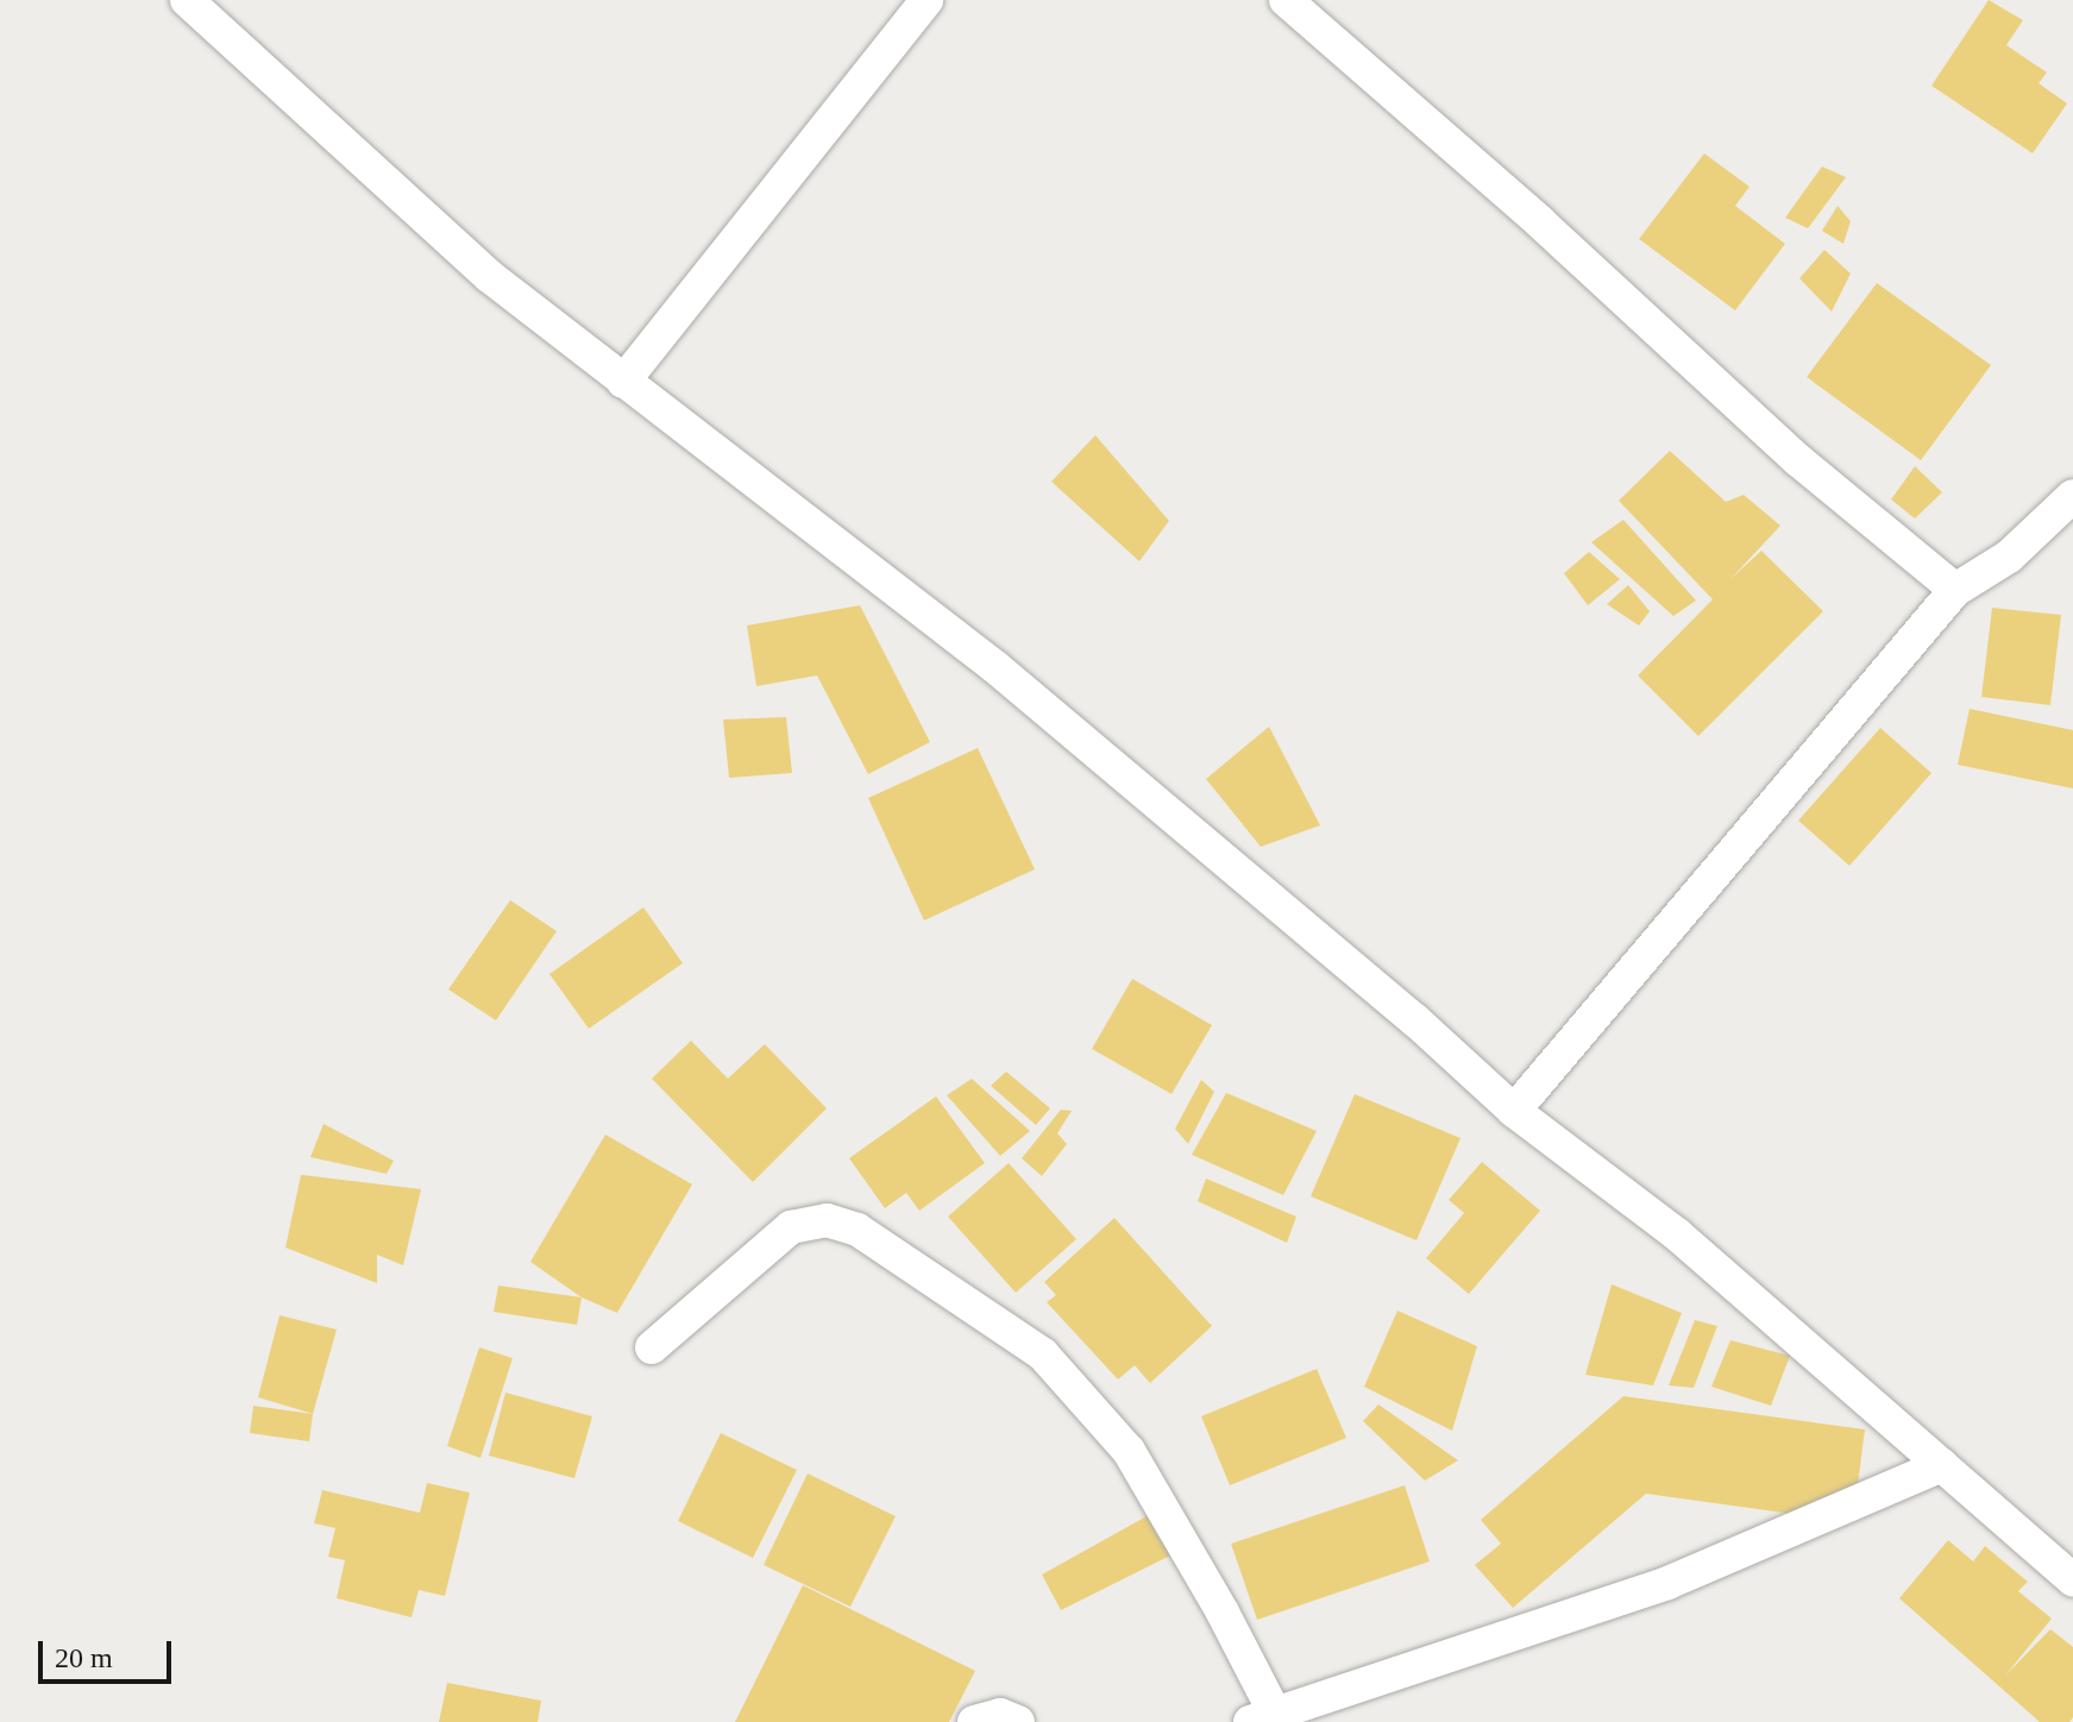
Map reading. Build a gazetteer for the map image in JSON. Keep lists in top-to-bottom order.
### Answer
{
  "scale_bar": "20 m"
}
